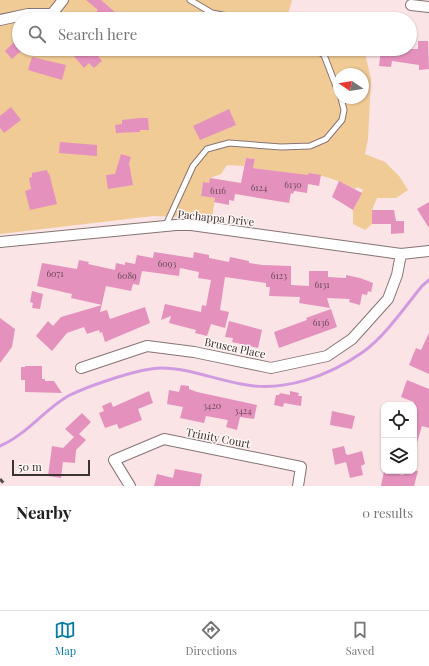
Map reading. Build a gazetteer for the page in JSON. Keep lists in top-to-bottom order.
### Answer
{
  "streets": {
    "street": ["Pachappa Drive", "Brusca Place", "Trinity Court"]
  },
  "crossings": [
    ["Pachappa Drive", "Brusca Place"]
  ],
  "house_numbers": [
    "6130",
    "6124",
    "6116",
    "6093",
    "6071",
    "6089",
    "6123",
    "6131",
    "6136",
    "3420",
    "3424"
  ],
  "scale_bar": "50 m",
  "north": "left",
  "page": {
    "search": "Search here",
    "scale": "50 m",
    "heading": ["Nearby", "0 results"],
    "nav": ["Map", "Directions", "Saved"]
  }
}
